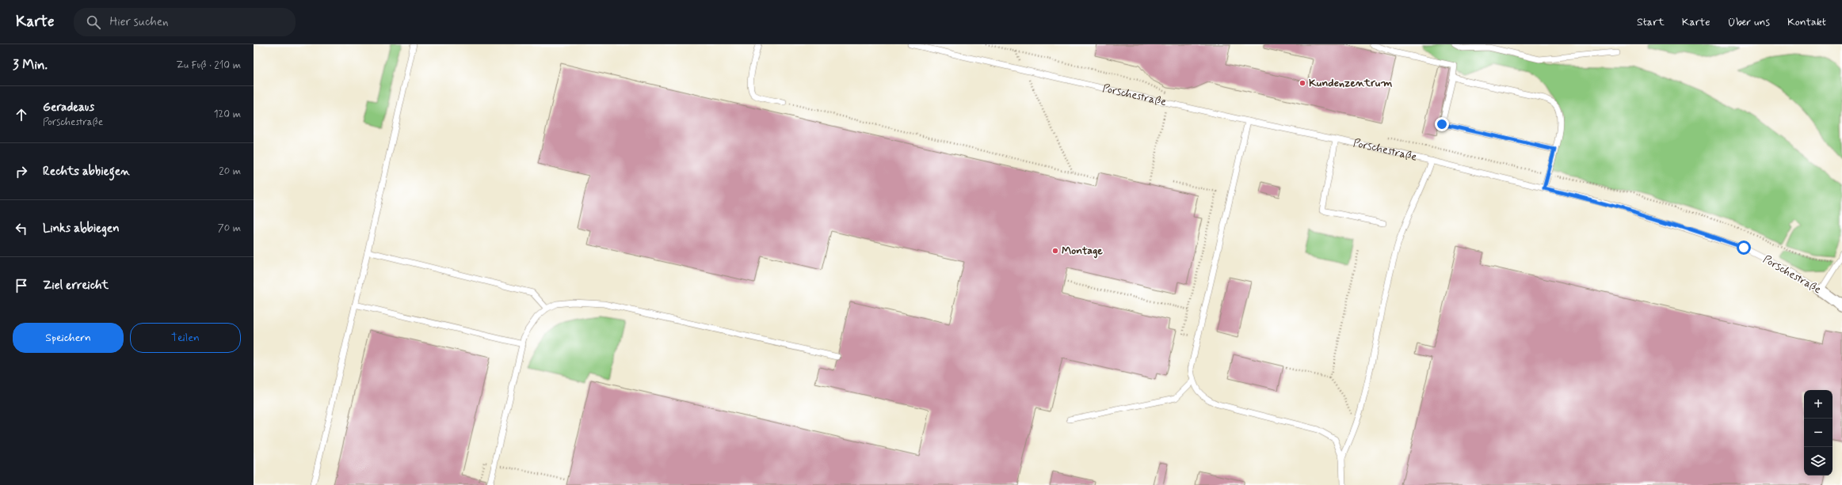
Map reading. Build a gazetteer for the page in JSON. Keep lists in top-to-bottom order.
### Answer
{
  "streets": {
    "street": ["Porschestraße"]
  },
  "places": ["Kundenzentrum", "Montage"],
  "page": {
    "header": "Karte",
    "search": "Hier suchen",
    "nav": [
      "Start",
      "Karte",
      "Über uns",
      "Kontakt"
    ],
    "heading": ["3 Min.", "Zu Fuß · 210 m"],
    "list": [
      ["Geradeaus", "Porschestraße", "120 m"],
      ["Rechts abbiegen", "20 m"],
      ["Links abbiegen", "70 m"],
      "Ziel erreicht"
    ],
    "buttons": ["Speichern", "Teilen"],
    "map_buttons": ["+", "−"]
  }
}
